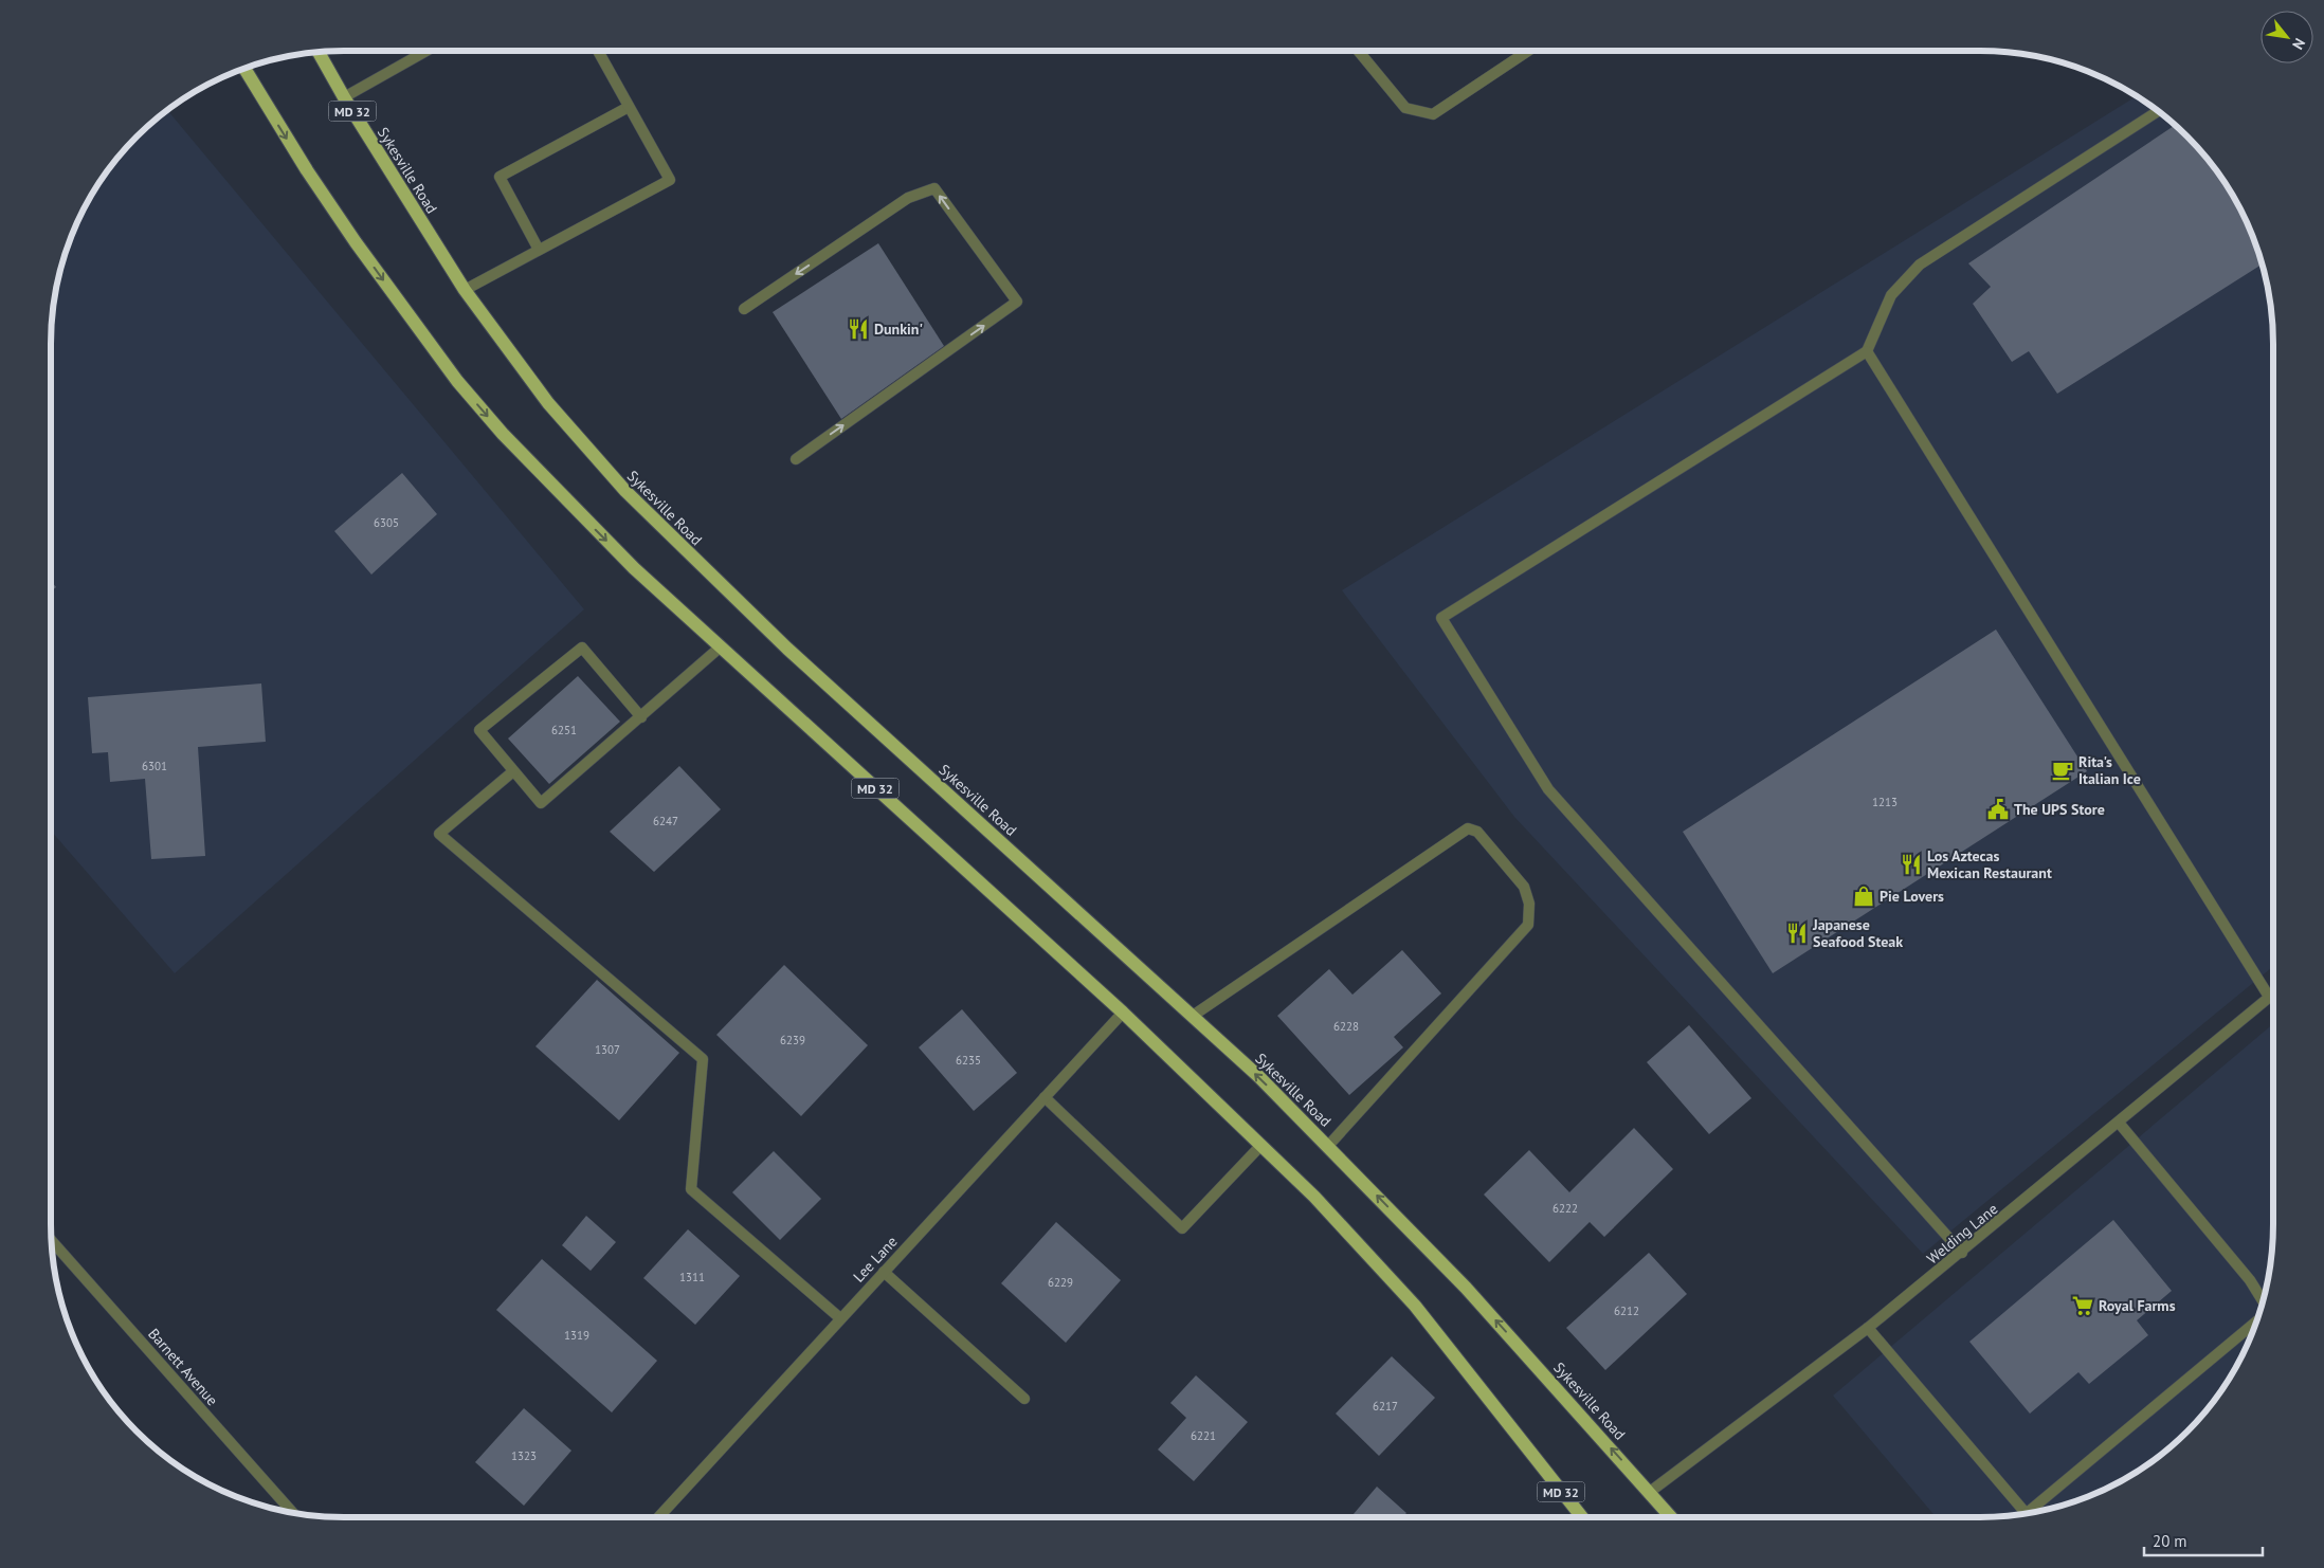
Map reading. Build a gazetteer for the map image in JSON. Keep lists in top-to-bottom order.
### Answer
{
  "streets": {
    "main road": ["MD 32", "Sykesville Road"],
    "street": ["Welding Lane", "Lee Lane", "Barnett Avenue"]
  },
  "crossings": [
    ["MD 32", "Lee Lane"],
    ["Sykesville Road", "Welding Lane"]
  ],
  "places": {
    "restaurant": ["Dunkin'", "Los Aztecas Mexican Restaurant", "Japanese Seafood Steak"],
    "cafe": ["Rita's Italian Ice"],
    "public building": ["The UPS Store"],
    "shop": ["Pie Lovers"],
    "supermarket": ["Royal Farms"]
  },
  "house_numbers": [
    "6305",
    "6251",
    "6301",
    "1213",
    "6247",
    "6228",
    "6239",
    "1307",
    "6235",
    "6222",
    "1311",
    "6229",
    "6212",
    "1319",
    "6217",
    "6221",
    "1323"
  ],
  "scale_bar": "20 m",
  "north": "bottom right"
}
